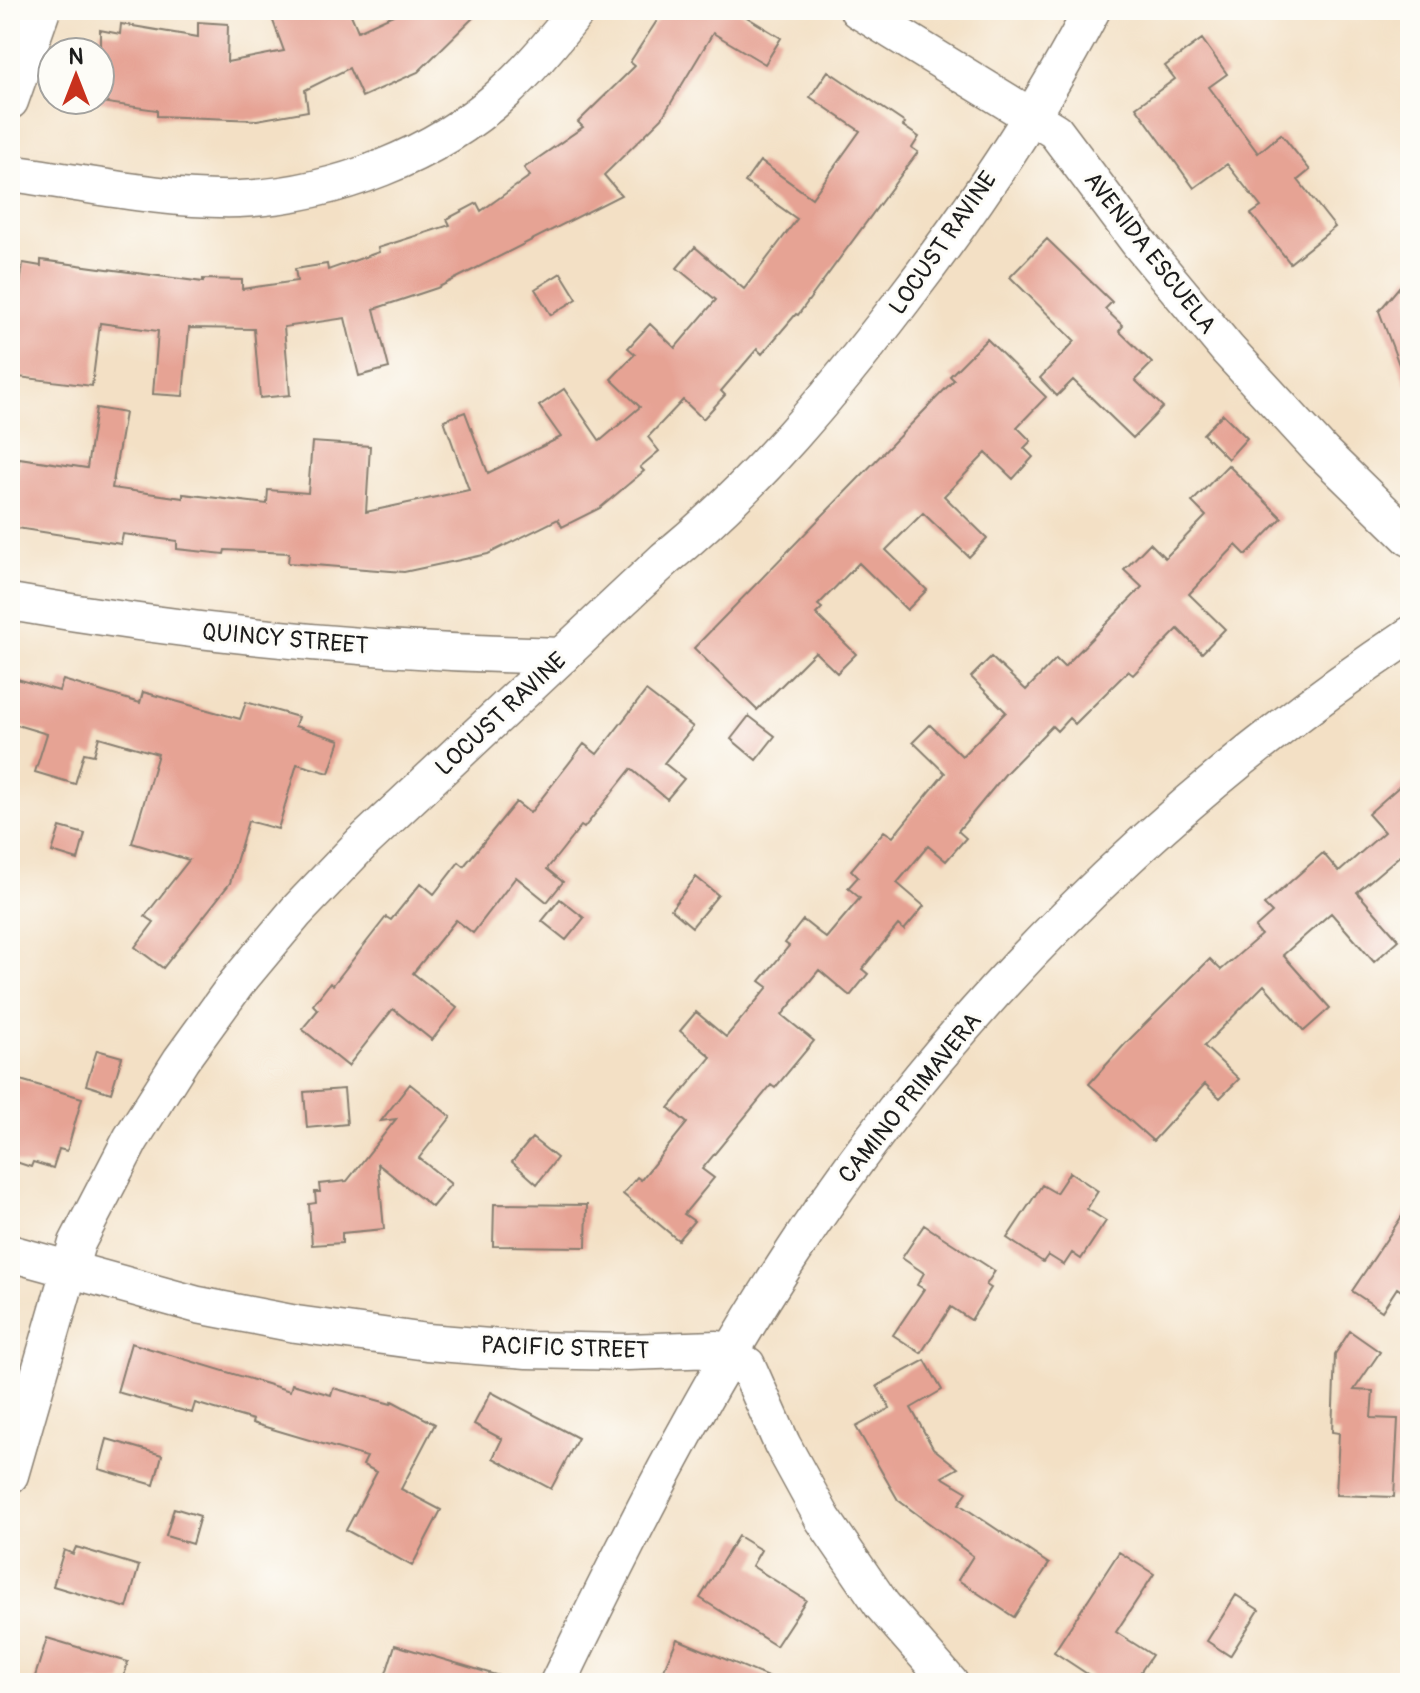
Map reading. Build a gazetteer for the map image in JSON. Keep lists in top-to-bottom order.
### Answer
{
  "streets": {
    "street": [
      "LOCUST RAVINE",
      "AVENIDA ESCUELA",
      "QUINCY STREET",
      "CAMINO PRIMAVERA",
      "PACIFIC STREET"
    ]
  },
  "crossings": [
    ["LOCUST RAVINE", "AVENIDA ESCUELA"],
    ["LOCUST RAVINE", "QUINCY STREET"],
    ["LOCUST RAVINE", "PACIFIC STREET"],
    ["CAMINO PRIMAVERA", "PACIFIC STREET"]
  ],
  "north": "top"
}
